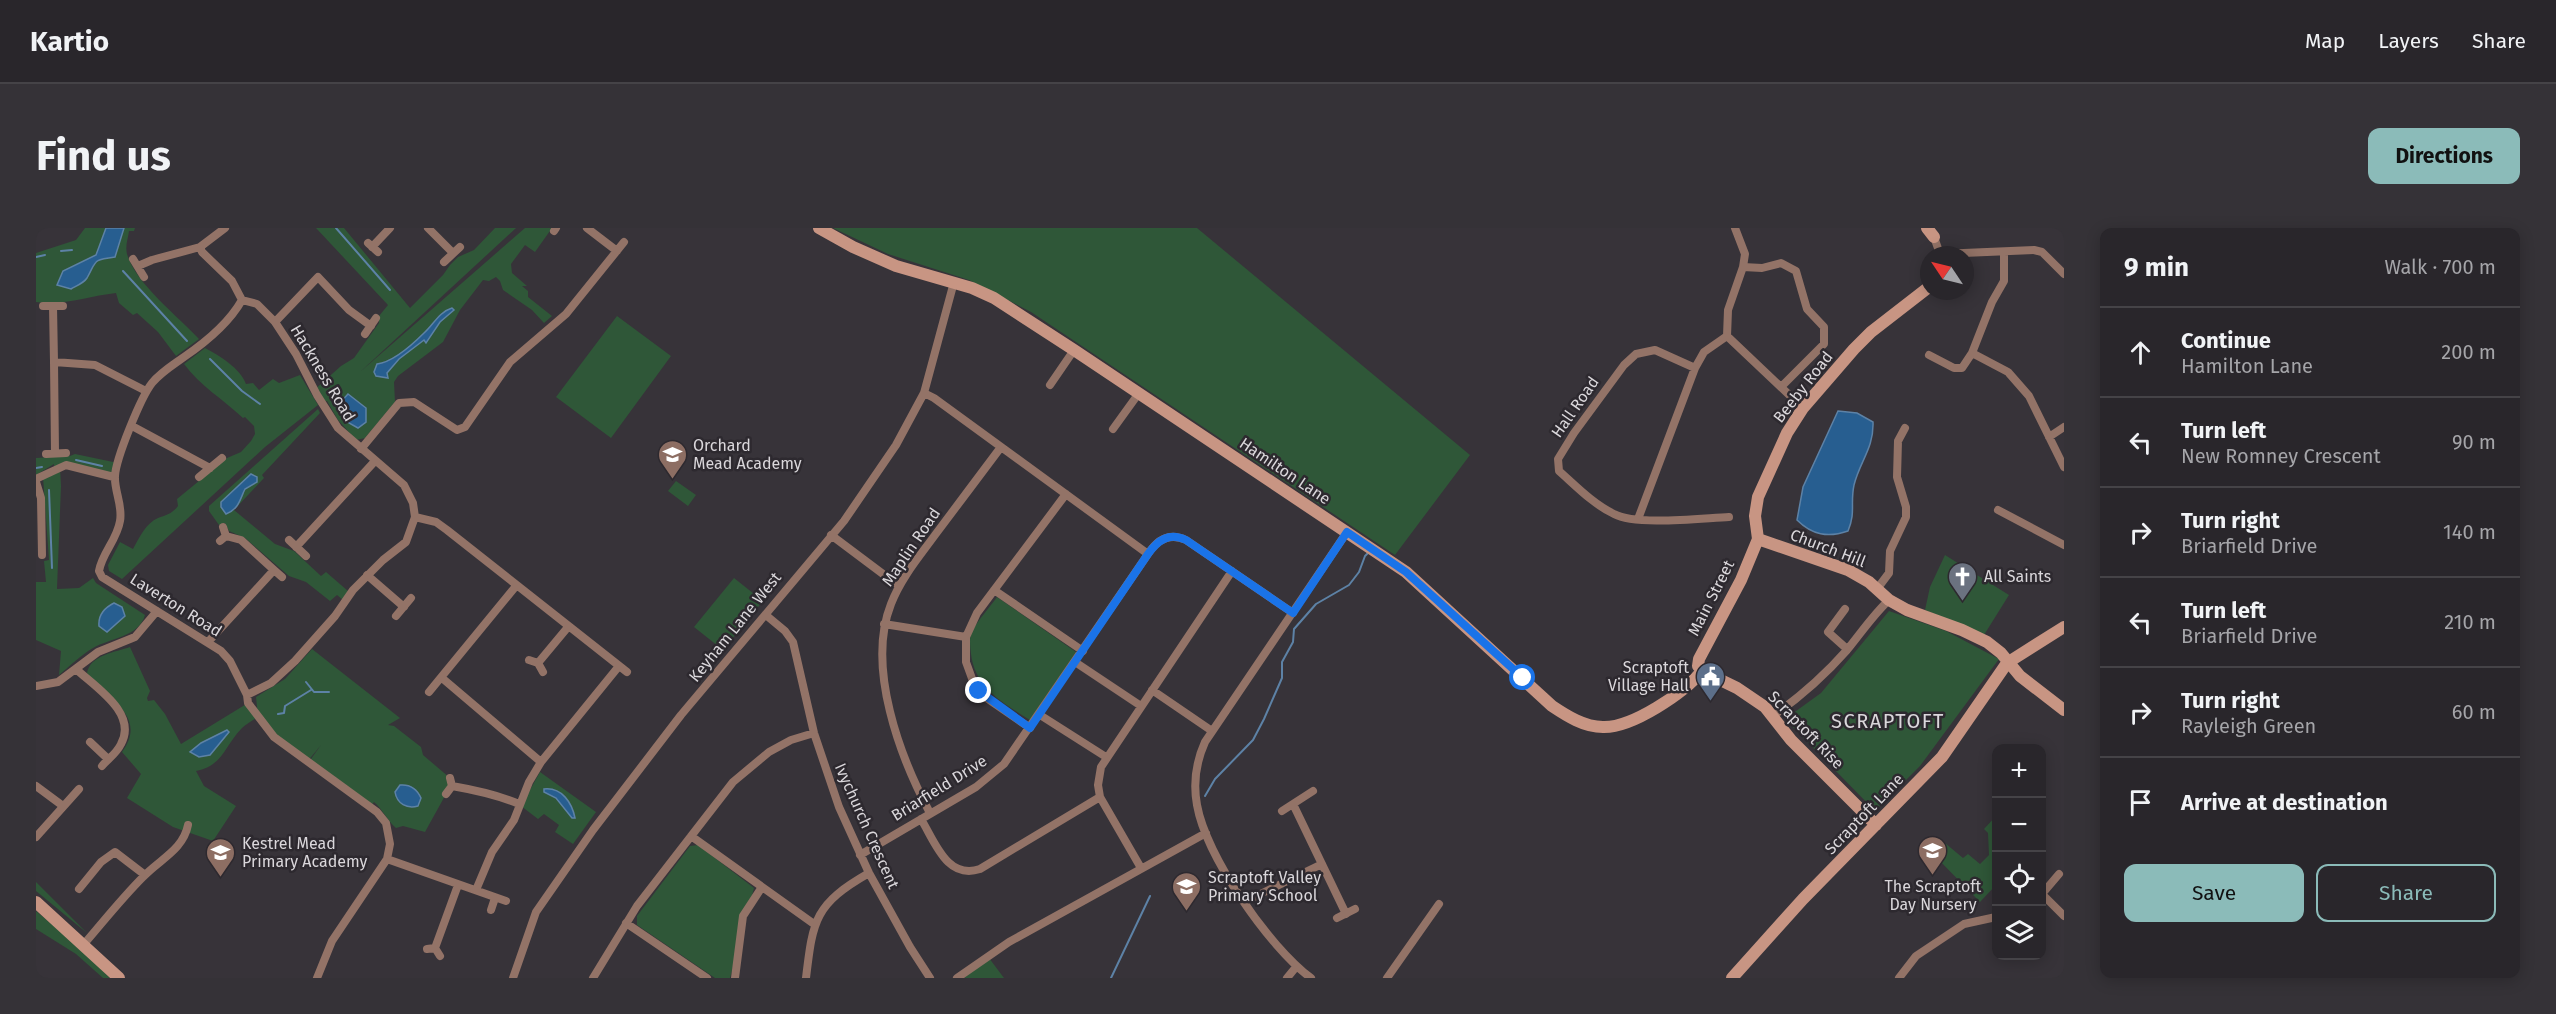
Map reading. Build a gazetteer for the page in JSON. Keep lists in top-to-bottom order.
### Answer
{
  "streets": {
    "street": [
      "Hackness Road",
      "Beeby Road",
      "Hall Road",
      "Hamilton Lane",
      "Maplin Road",
      "Church Hill",
      "Main Street",
      "Laverton Road",
      "Keyham Lane West",
      "Scraptoft Rise",
      "Briarfield Drive",
      "Scraptoft Lane",
      "Ivychurch Crescent"
    ]
  },
  "crossings": [
    ["Beeby Road", "Church Hill"],
    ["Beeby Road", "Main Street"],
    ["Hamilton Lane", "Main Street"],
    ["Hamilton Lane", "Keyham Lane West"],
    ["Hamilton Lane", "Scraptoft Rise"],
    ["Maplin Road", "Briarfield Drive"],
    ["Church Hill", "Main Street"],
    ["Church Hill", "Scraptoft Lane"],
    ["Main Street", "Scraptoft Rise"],
    ["Keyham Lane West", "Ivychurch Crescent"],
    ["Scraptoft Rise", "Scraptoft Lane"],
    ["Briarfield Drive", "Ivychurch Crescent"]
  ],
  "districts": ["SCRAPTOFT"],
  "places": {
    "school or university": [
      "Orchard Mead Academy",
      "The Scraptoft Day Nursery",
      "Kestrel Mead Primary Academy",
      "Scraptoft Valley Primary School"
    ],
    "church": ["All Saints"],
    "public building": ["Scraptoft Village Hall"]
  },
  "north": "top left",
  "page": {
    "header": "Kartio",
    "nav": ["Map", "Layers", "Share"],
    "buttons": [
      "Directions",
      ["Save", "Share"]
    ],
    "title": "Find us",
    "heading": ["9 min", "Walk · 700 m"],
    "list": [
      ["Continue", "Hamilton Lane", "200 m"],
      ["Turn left", "New Romney Crescent", "90 m"],
      ["Turn right", "Briarfield Drive", "140 m"],
      ["Turn left", "Briarfield Drive", "210 m"],
      ["Turn right", "Rayleigh Green", "60 m"],
      "Arrive at destination"
    ],
    "map_buttons": ["+", "−"]
  }
}
